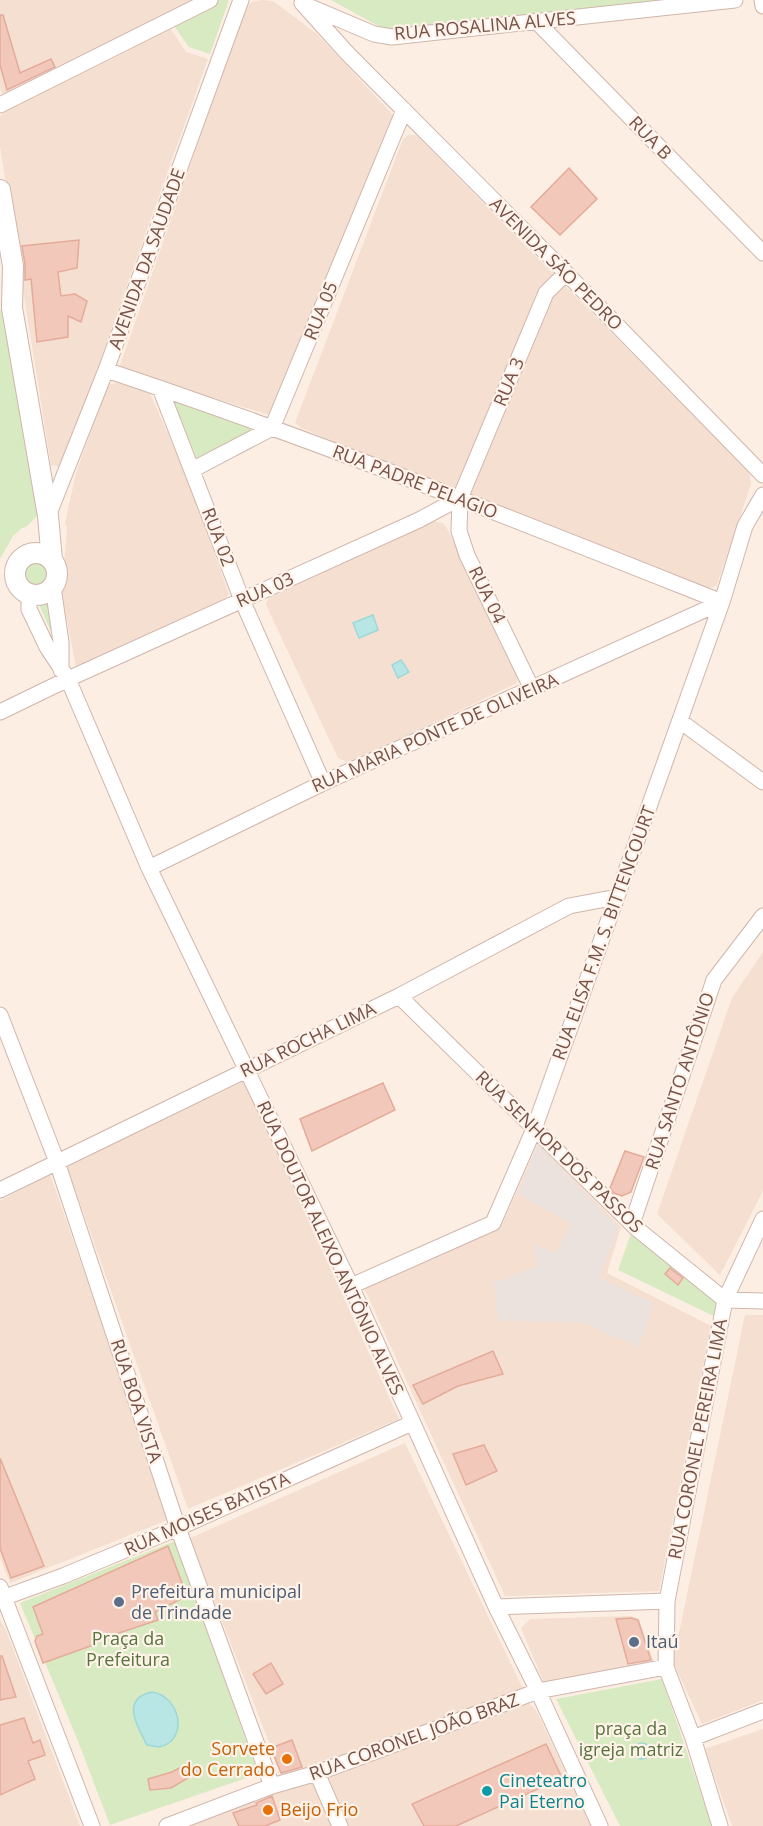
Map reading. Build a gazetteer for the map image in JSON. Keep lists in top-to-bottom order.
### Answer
{
  "streets": {
    "street": [
      "RUA ROSALINA ALVES",
      "RUA B",
      "AVENIDA DA SAUDADE",
      "AVENIDA SÃO PEDRO",
      "RUA 05",
      "RUA 3",
      "RUA PADRE PELAGIO",
      "RUA 02",
      "RUA 03",
      "RUA 04",
      "RUA MARIA PONTE DE OLIVEIRA",
      "RUA ELISA F.M. S. BITTENCOURT",
      "RUA ROCHA LIMA",
      "RUA SANTO ANTÔNIO",
      "RUA SENHOR DOS PASSOS",
      "RUA DOUTOR ALEIXO ANTÔNIO ALVES",
      "RUA BOA VISTA",
      "RUA CORONEL PEREIRA LIMA",
      "RUA MOISES BATISTA",
      "RUA CORONEL JOÃO BRAZ"
    ]
  },
  "crossings": [
    ["RUA ROSALINA ALVES", "RUA B"],
    ["RUA ROSALINA ALVES", "AVENIDA SÃO PEDRO"],
    ["AVENIDA DA SAUDADE", "RUA PADRE PELAGIO"],
    ["AVENIDA SÃO PEDRO", "RUA 05"],
    ["AVENIDA SÃO PEDRO", "RUA 3"],
    ["RUA 05", "RUA PADRE PELAGIO"],
    ["RUA 3", "RUA PADRE PELAGIO"],
    ["RUA 3", "RUA 03"],
    ["RUA 3", "RUA 04"],
    ["RUA PADRE PELAGIO", "RUA 02"],
    ["RUA PADRE PELAGIO", "RUA 03"],
    ["RUA PADRE PELAGIO", "RUA 04"],
    ["RUA PADRE PELAGIO", "RUA MARIA PONTE DE OLIVEIRA"],
    ["RUA PADRE PELAGIO", "RUA ELISA F.M. S. BITTENCOURT"],
    ["RUA 02", "RUA 03"],
    ["RUA 02", "RUA MARIA PONTE DE OLIVEIRA"],
    ["RUA 03", "RUA 04"],
    ["RUA 03", "RUA DOUTOR ALEIXO ANTÔNIO ALVES"],
    ["RUA 04", "RUA MARIA PONTE DE OLIVEIRA"],
    ["RUA MARIA PONTE DE OLIVEIRA", "RUA ELISA F.M. S. BITTENCOURT"],
    ["RUA MARIA PONTE DE OLIVEIRA", "RUA DOUTOR ALEIXO ANTÔNIO ALVES"],
    ["RUA ELISA F.M. S. BITTENCOURT", "RUA ROCHA LIMA"],
    ["RUA ELISA F.M. S. BITTENCOURT", "RUA SENHOR DOS PASSOS"],
    ["RUA ELISA F.M. S. BITTENCOURT", "RUA DOUTOR ALEIXO ANTÔNIO ALVES"],
    ["RUA ROCHA LIMA", "RUA SENHOR DOS PASSOS"],
    ["RUA ROCHA LIMA", "RUA DOUTOR ALEIXO ANTÔNIO ALVES"],
    ["RUA ROCHA LIMA", "RUA BOA VISTA"],
    ["RUA SANTO ANTÔNIO", "RUA SENHOR DOS PASSOS"],
    ["RUA SENHOR DOS PASSOS", "RUA CORONEL PEREIRA LIMA"],
    ["RUA DOUTOR ALEIXO ANTÔNIO ALVES", "RUA MOISES BATISTA"],
    ["RUA DOUTOR ALEIXO ANTÔNIO ALVES", "RUA CORONEL JOÃO BRAZ"],
    ["RUA BOA VISTA", "RUA MOISES BATISTA"],
    ["RUA BOA VISTA", "RUA CORONEL JOÃO BRAZ"],
    ["RUA CORONEL PEREIRA LIMA", "RUA CORONEL JOÃO BRAZ"]
  ],
  "parks": ["Praça da Prefeitura", "praça da igreja matriz"],
  "places": [
    "Prefeitura municipal de Trindade",
    "Itaú",
    "Sorvete do Cerrado",
    "Cineteatro Pai Eterno",
    "Beijo Frio"
  ]
}
